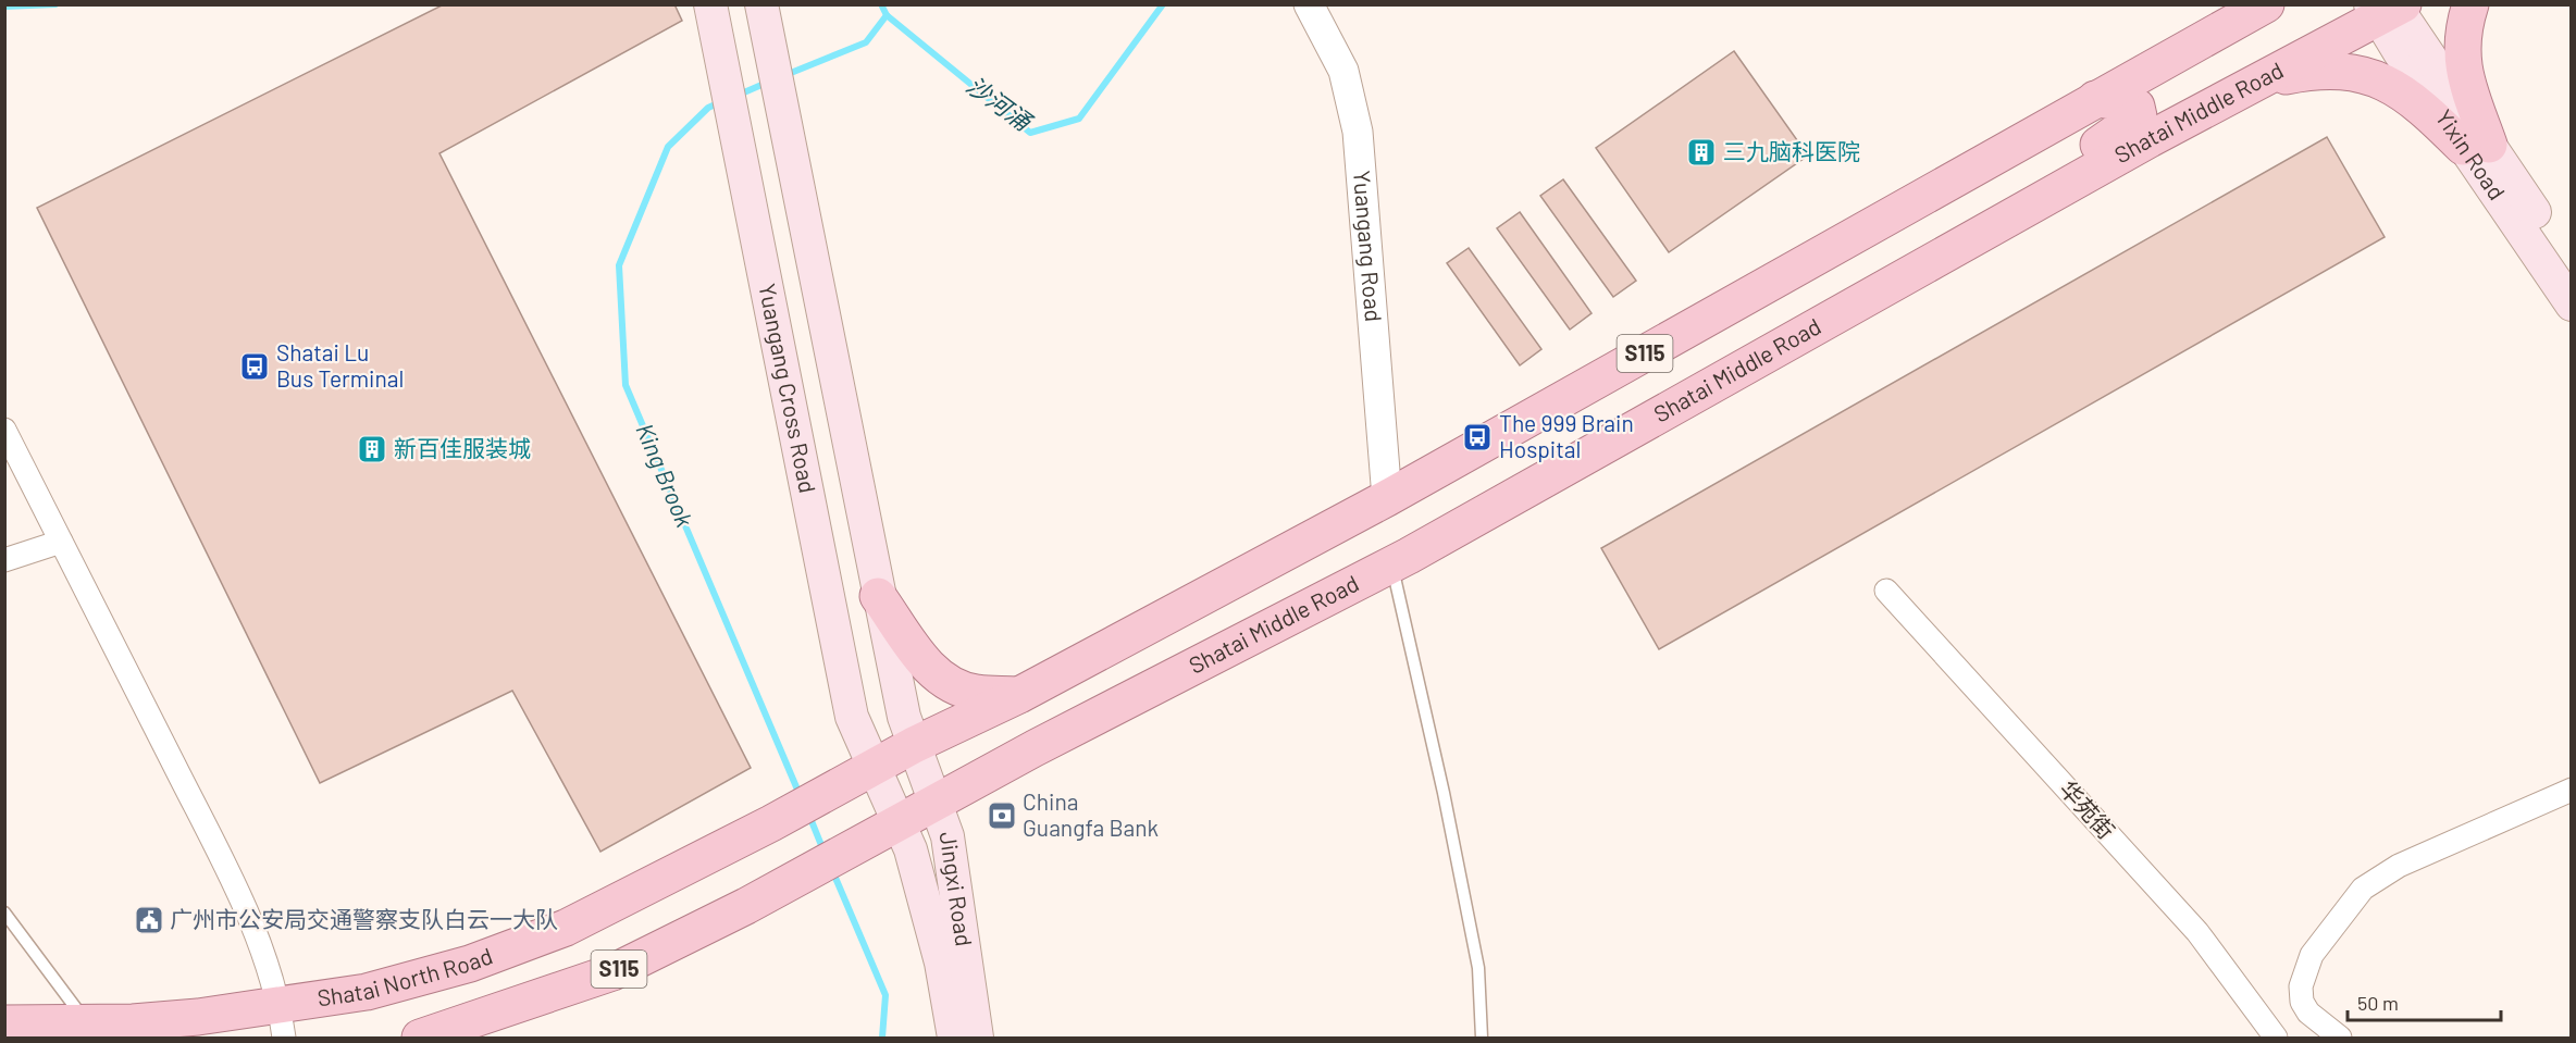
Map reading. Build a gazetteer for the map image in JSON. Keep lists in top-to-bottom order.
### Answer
{
  "streets": {
    "main road": [
      "Shatai Middle Road",
      "Yixin Road",
      "S115",
      "Yuangang Cross Road",
      "Jingxi Road",
      "Shatai North Road"
    ],
    "street": ["Yuangang Road", "华苑街"]
  },
  "crossings": [
    ["Shatai Middle Road", "Yixin Road"],
    ["Shatai Middle Road", "S115"],
    ["Shatai Middle Road", "Jingxi Road"],
    ["Yuangang Road", "S115"],
    ["S115", "Jingxi Road"],
    ["S115", "Shatai North Road"],
    ["Yuangang Cross Road", "Jingxi Road"],
    ["Yuangang Cross Road", "Shatai North Road"],
    ["Jingxi Road", "Shatai North Road"]
  ],
  "water": ["沙河涌", "King Brook"],
  "places": {
    "building": ["三九脑科医院", "新百佳服装城"],
    "bus stop": ["Shatai Lu Bus Terminal", "The 999 Brain Hospital"],
    "bank": ["China Guangfa Bank"],
    "public building": ["广州市公安局交通警察支队白云一大队"]
  },
  "scale_bar": "50 m"
}
